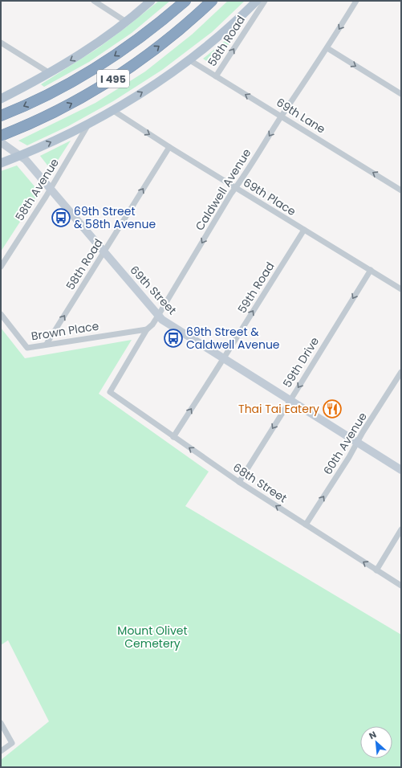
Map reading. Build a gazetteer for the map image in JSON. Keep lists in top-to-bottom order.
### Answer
{
  "streets": {
    "highway": ["I 495"],
    "main road": ["69th Street"],
    "street": [
      "58th Road",
      "69th Lane",
      "58th Avenue",
      "Caldwell Avenue",
      "69th Place",
      "59th Road",
      "Brown Place",
      "59th Drive",
      "60th Avenue",
      "68th Street"
    ]
  },
  "crossings": [
    ["58th Road", "69th Lane"],
    ["58th Road", "69th Place"],
    ["58th Road", "69th Street"],
    ["58th Road", "Brown Place"],
    ["69th Lane", "Caldwell Avenue"],
    ["58th Avenue", "69th Street"],
    ["Caldwell Avenue", "69th Place"],
    ["Caldwell Avenue", "69th Street"],
    ["Caldwell Avenue", "Brown Place"],
    ["Caldwell Avenue", "68th Street"],
    ["69th Place", "59th Road"],
    ["69th Place", "59th Drive"],
    ["59th Road", "69th Street"],
    ["59th Road", "68th Street"],
    ["69th Street", "59th Drive"],
    ["69th Street", "60th Avenue"],
    ["59th Drive", "68th Street"],
    ["60th Avenue", "68th Street"]
  ],
  "one_way": [
    "58th Road",
    "69th Lane",
    "Caldwell Avenue",
    "59th Road",
    "59th Drive",
    "60th Avenue",
    "68th Street"
  ],
  "parks": ["Mount Olivet Cemetery"],
  "places": {
    "bus stop": ["69th Street & 58th Avenue", "69th Street & Caldwell Avenue"],
    "restaurant": ["Thai Tai Eatery"]
  },
  "north": "top left"
}
